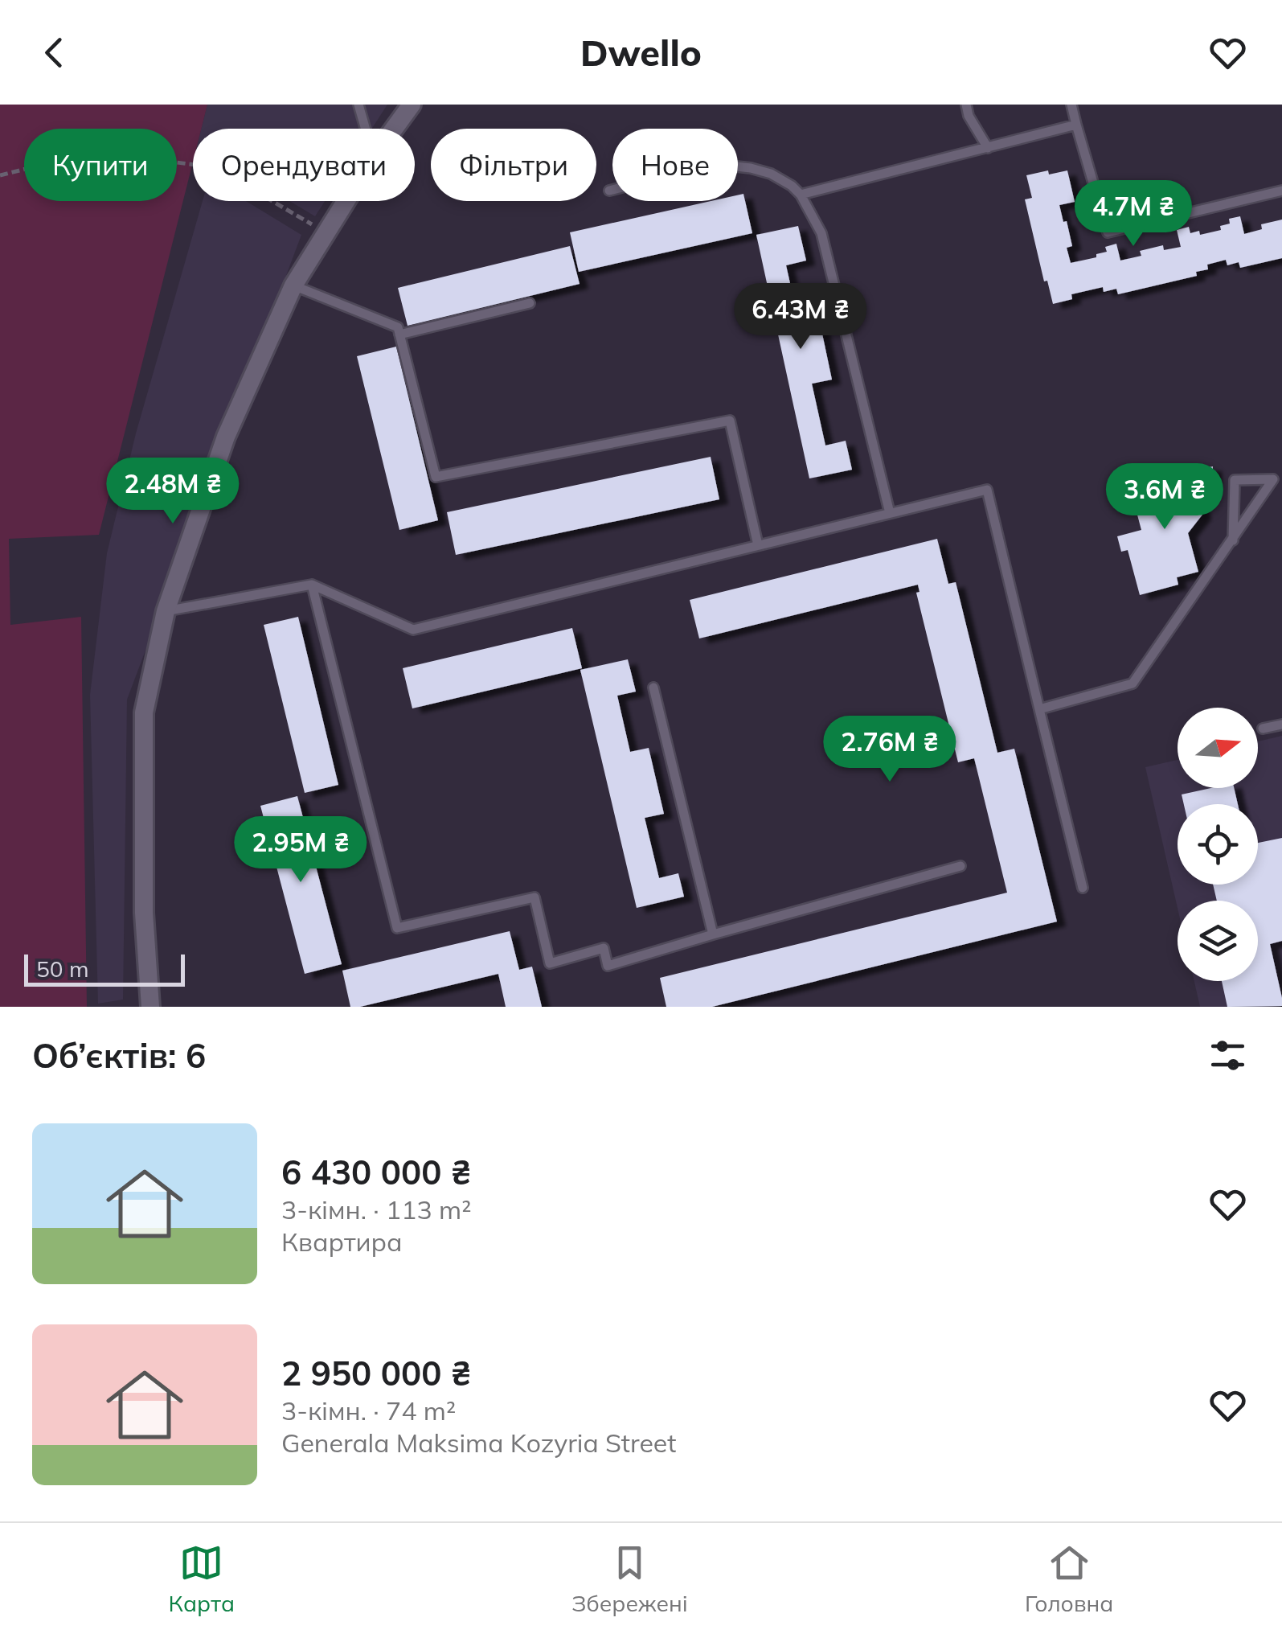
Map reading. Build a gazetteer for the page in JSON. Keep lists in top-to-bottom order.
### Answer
{
  "scale_bar": "50 m",
  "north": "right",
  "page": {
    "header": "Dwello",
    "chip": [
      "Купити",
      "Орендувати",
      "Фільтри",
      "Нове"
    ],
    "price": [
      "4.7M ₴",
      "6.43M ₴",
      "2.48M ₴",
      "3.6M ₴",
      "2.76M ₴",
      "2.95M ₴"
    ],
    "scale": "50 m",
    "heading": "Об’єктів: 6",
    "list": [
      {
        "name": "6 430 000 ₴",
        "note": "3-кімн. · 113 m² · Квартира"
      },
      {
        "name": "2 950 000 ₴",
        "note": "3-кімн. · 74 m² · Generala Maksima Kozyria Street"
      }
    ],
    "tabs": ["Карта", "Збережені", "Головна"]
  }
}
